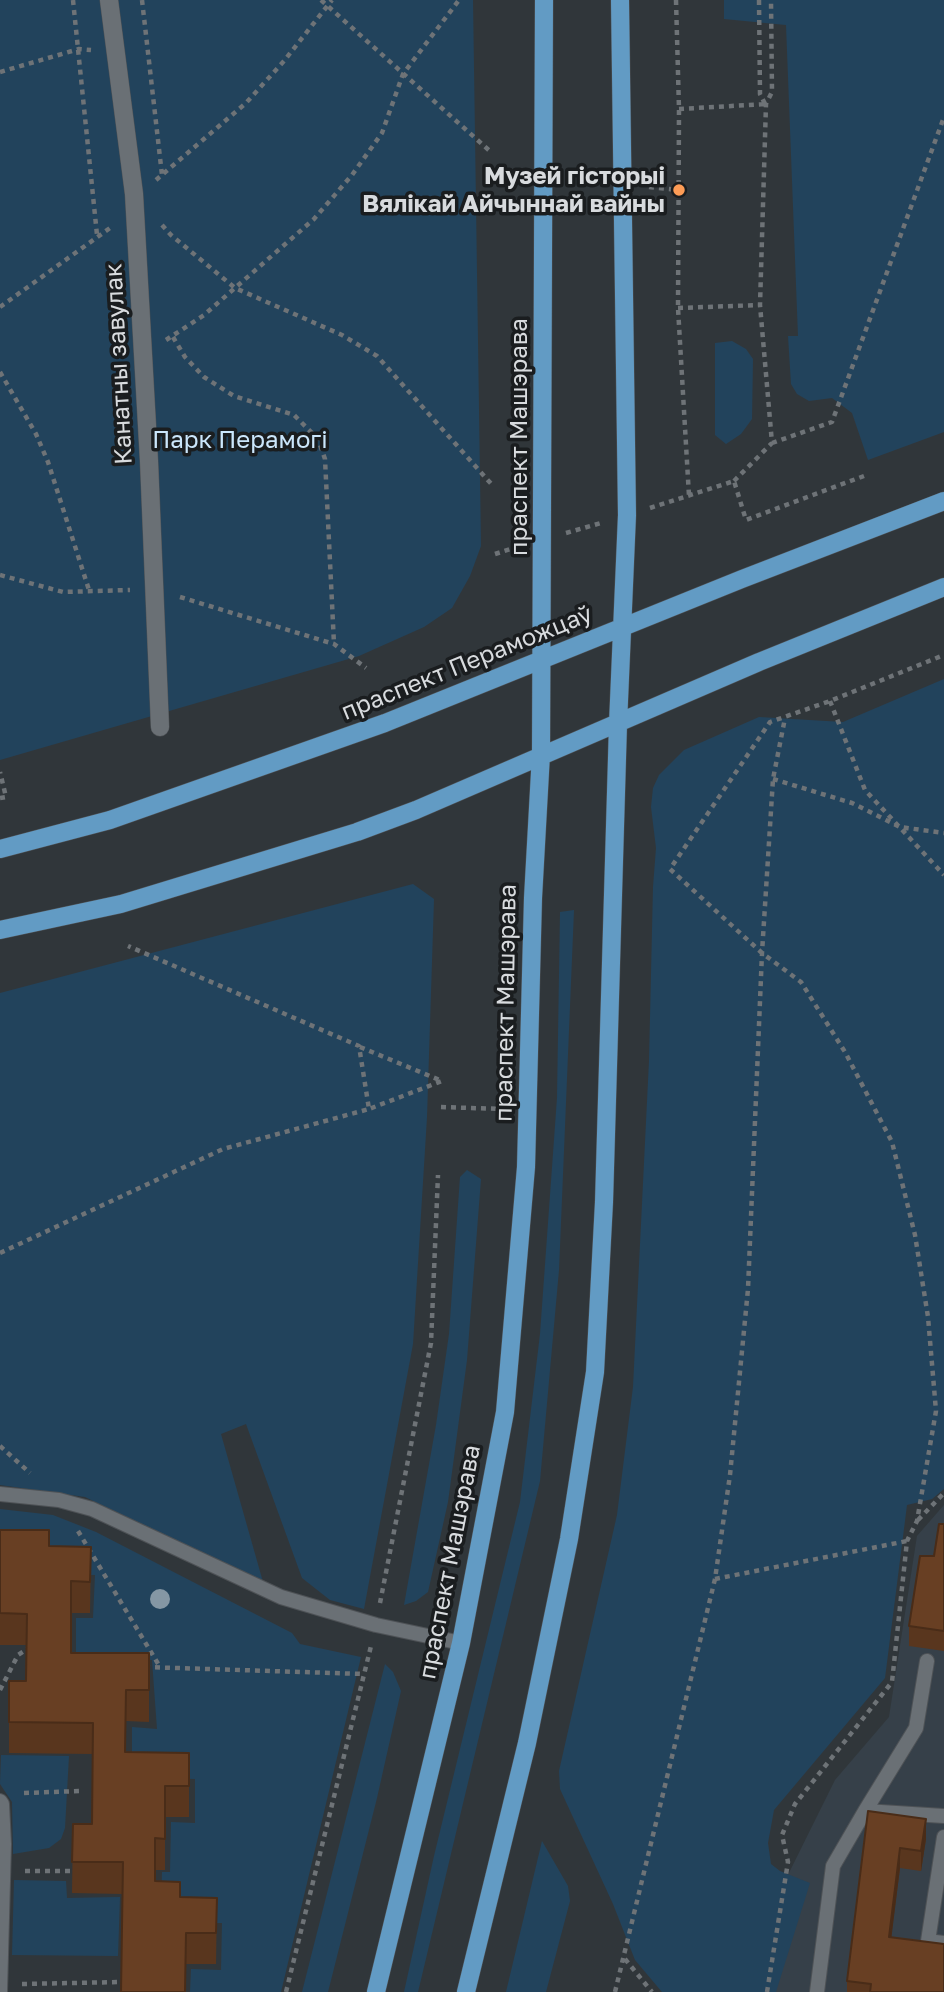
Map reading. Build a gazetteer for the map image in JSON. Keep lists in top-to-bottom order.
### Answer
{
  "streets": {
    "main road": ["праспект Машэрава", "праспект Пераможцаў"],
    "street": ["Канатны завулак"]
  },
  "crossings": [
    ["праспект Машэрава", "праспект Пераможцаў"]
  ],
  "parks": ["Парк Перамогі"],
  "places": ["Музей гісторыі Вялікай Айчыннай вайны"]
}
